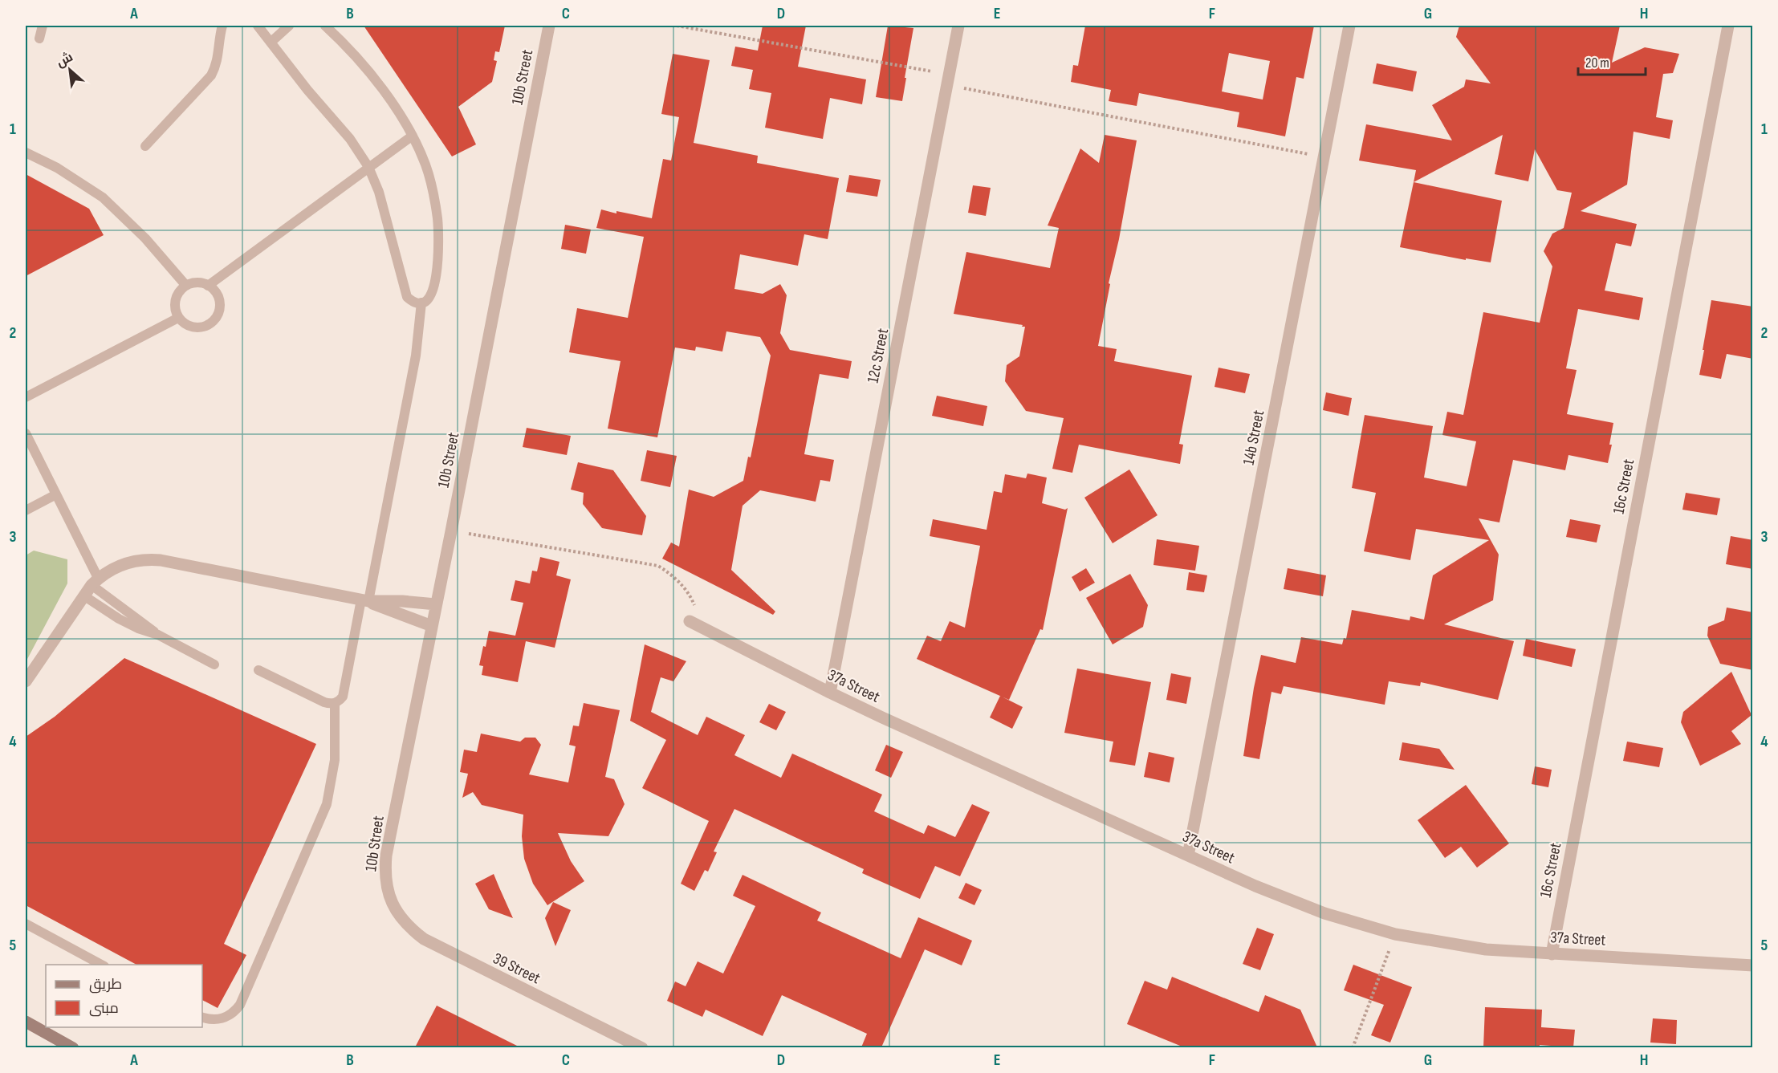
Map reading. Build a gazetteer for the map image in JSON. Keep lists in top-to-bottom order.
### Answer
{
  "streets": {
    "street": [
      "10b Street",
      "12c Street",
      "14b Street",
      "16c Street",
      "37a Street",
      "39 Street"
    ]
  },
  "crossings": [
    ["10b Street", "39 Street"],
    ["12c Street", "37a Street"],
    ["14b Street", "37a Street"],
    ["16c Street", "37a Street"]
  ],
  "legend": ["طريق", "مبنى"],
  "scale_bar": "20 m",
  "north": "top left",
  "grid": {
    "columns": [
      "A",
      "B",
      "C",
      "D",
      "E",
      "F",
      "G",
      "H"
    ],
    "rows": [
      "1",
      "2",
      "3",
      "4",
      "5"
    ]
  }
}
